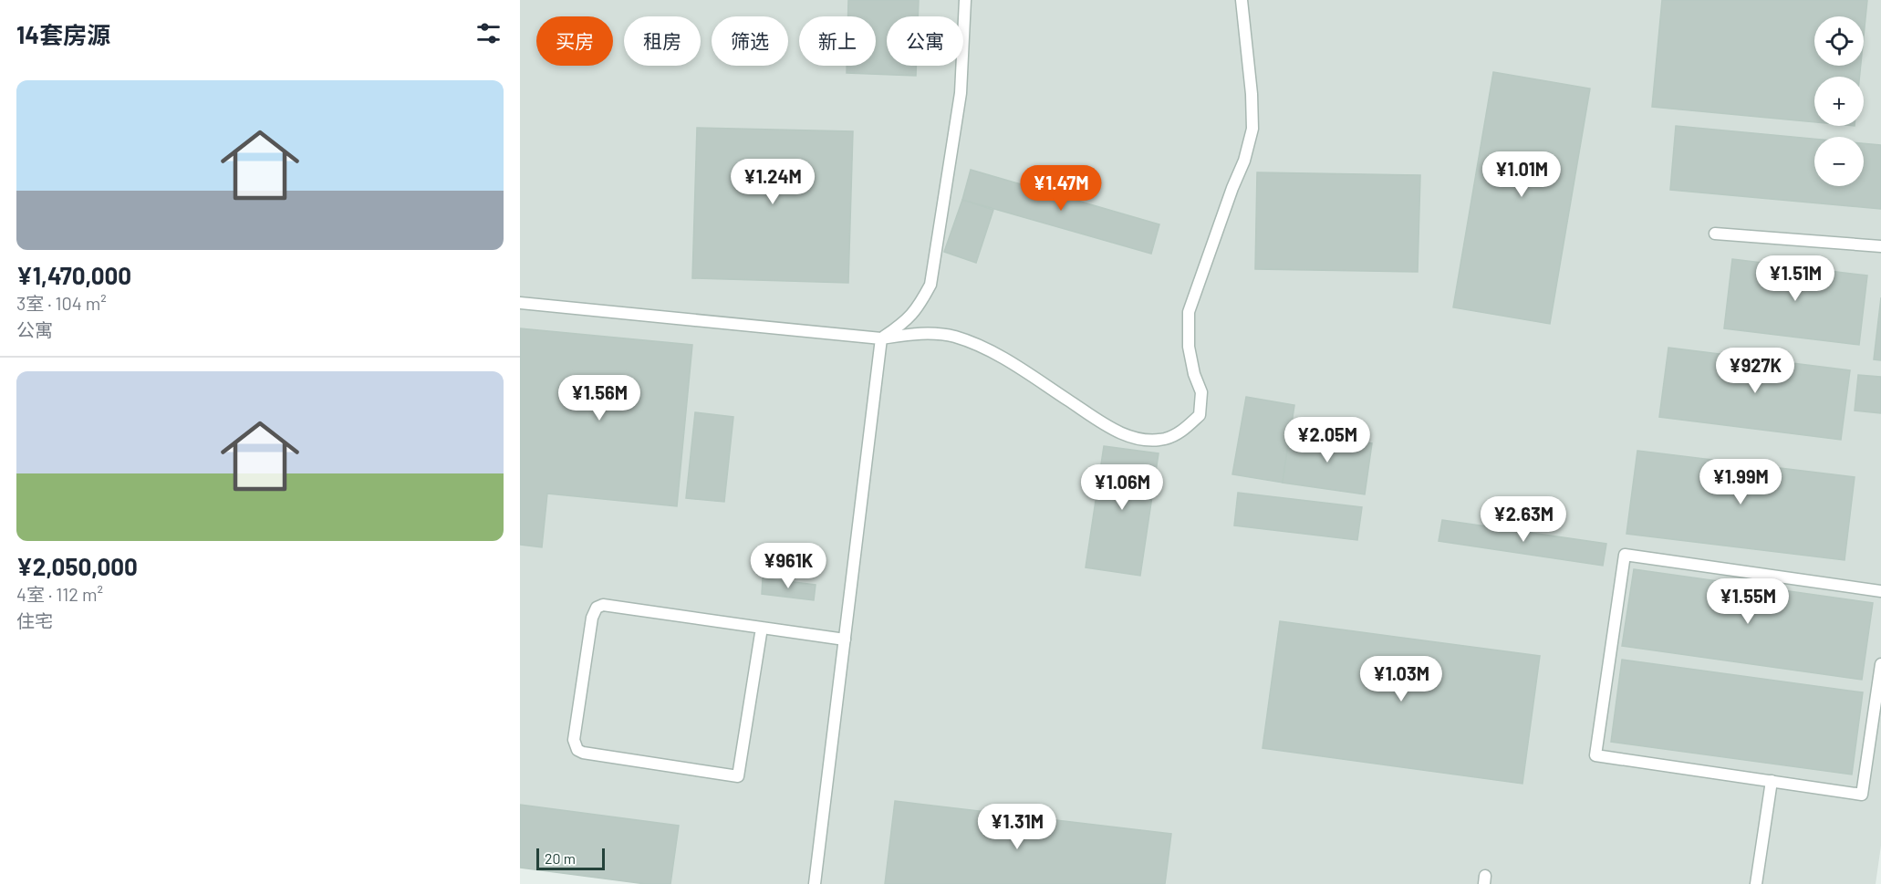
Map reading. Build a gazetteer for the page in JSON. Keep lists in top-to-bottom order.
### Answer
{
  "scale_bar": "20 m",
  "page": {
    "heading": "14套房源",
    "map_buttons": ["+", "−"],
    "chip": [
      "买房",
      "租房",
      "筛选",
      "新上",
      "公寓"
    ],
    "list": [
      {
        "name": "¥1,470,000",
        "note": "3室 · 104 m² · 公寓"
      },
      {
        "name": "¥2,050,000",
        "note": "4室 · 112 m² · 住宅"
      }
    ],
    "price": [
      "¥1.01M",
      "¥1.24M",
      "¥1.47M",
      "¥1.51M",
      "¥927K",
      "¥1.56M",
      "¥2.05M",
      "¥1.99M",
      "¥1.06M",
      "¥2.63M",
      "¥961K",
      "¥1.55M",
      "¥1.03M",
      "¥1.31M"
    ],
    "scale": "20 m"
  }
}
